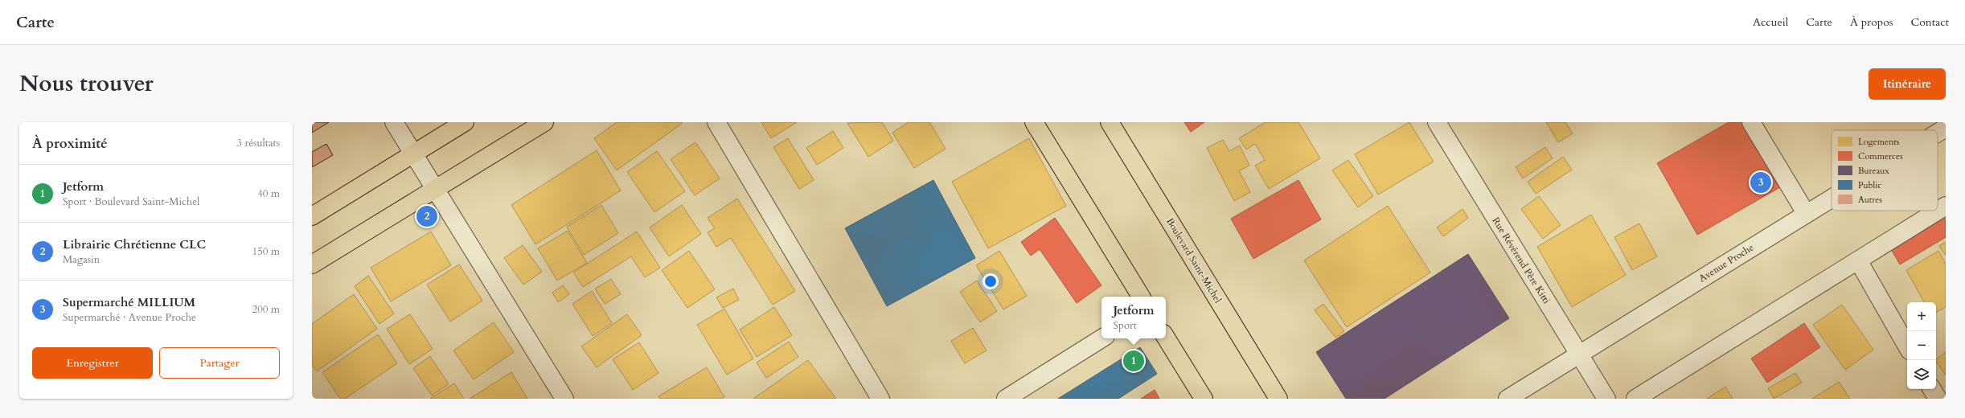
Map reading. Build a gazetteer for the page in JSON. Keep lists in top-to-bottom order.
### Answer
{
  "streets": {
    "main road": ["Boulevard Saint-Michel"],
    "street": ["Rue Révérend Père Kitti", "Avenue Proche"]
  },
  "crossings": [
    ["Rue Révérend Père Kitti", "Avenue Proche"]
  ],
  "legend": [
    "Logements",
    "Commerces",
    "Bureaux",
    "Public",
    "Autres"
  ],
  "page": {
    "header": "Carte",
    "nav": [
      "Accueil",
      "Carte",
      "À propos",
      "Contact"
    ],
    "title": "Nous trouver",
    "buttons": [
      "Itinéraire",
      ["Enregistrer", "Partager"]
    ],
    "heading": ["À proximité", "3 résultats"],
    "list": [
      {
        "mark": "1",
        "name": "Jetform",
        "note": "Sport · Boulevard Saint-Michel",
        "value": "40 m"
      },
      {
        "mark": "2",
        "name": "Librairie Chrétienne CLC",
        "note": "Magasin",
        "value": "150 m"
      },
      {
        "mark": "3",
        "name": "Supermarché MILLIUM",
        "note": "Supermarché · Avenue Proche",
        "value": "200 m"
      }
    ],
    "pins": ["3", "2", "1"],
    "popup": ["Jetform", "Sport"],
    "map_buttons": ["+", "−"]
  }
}
